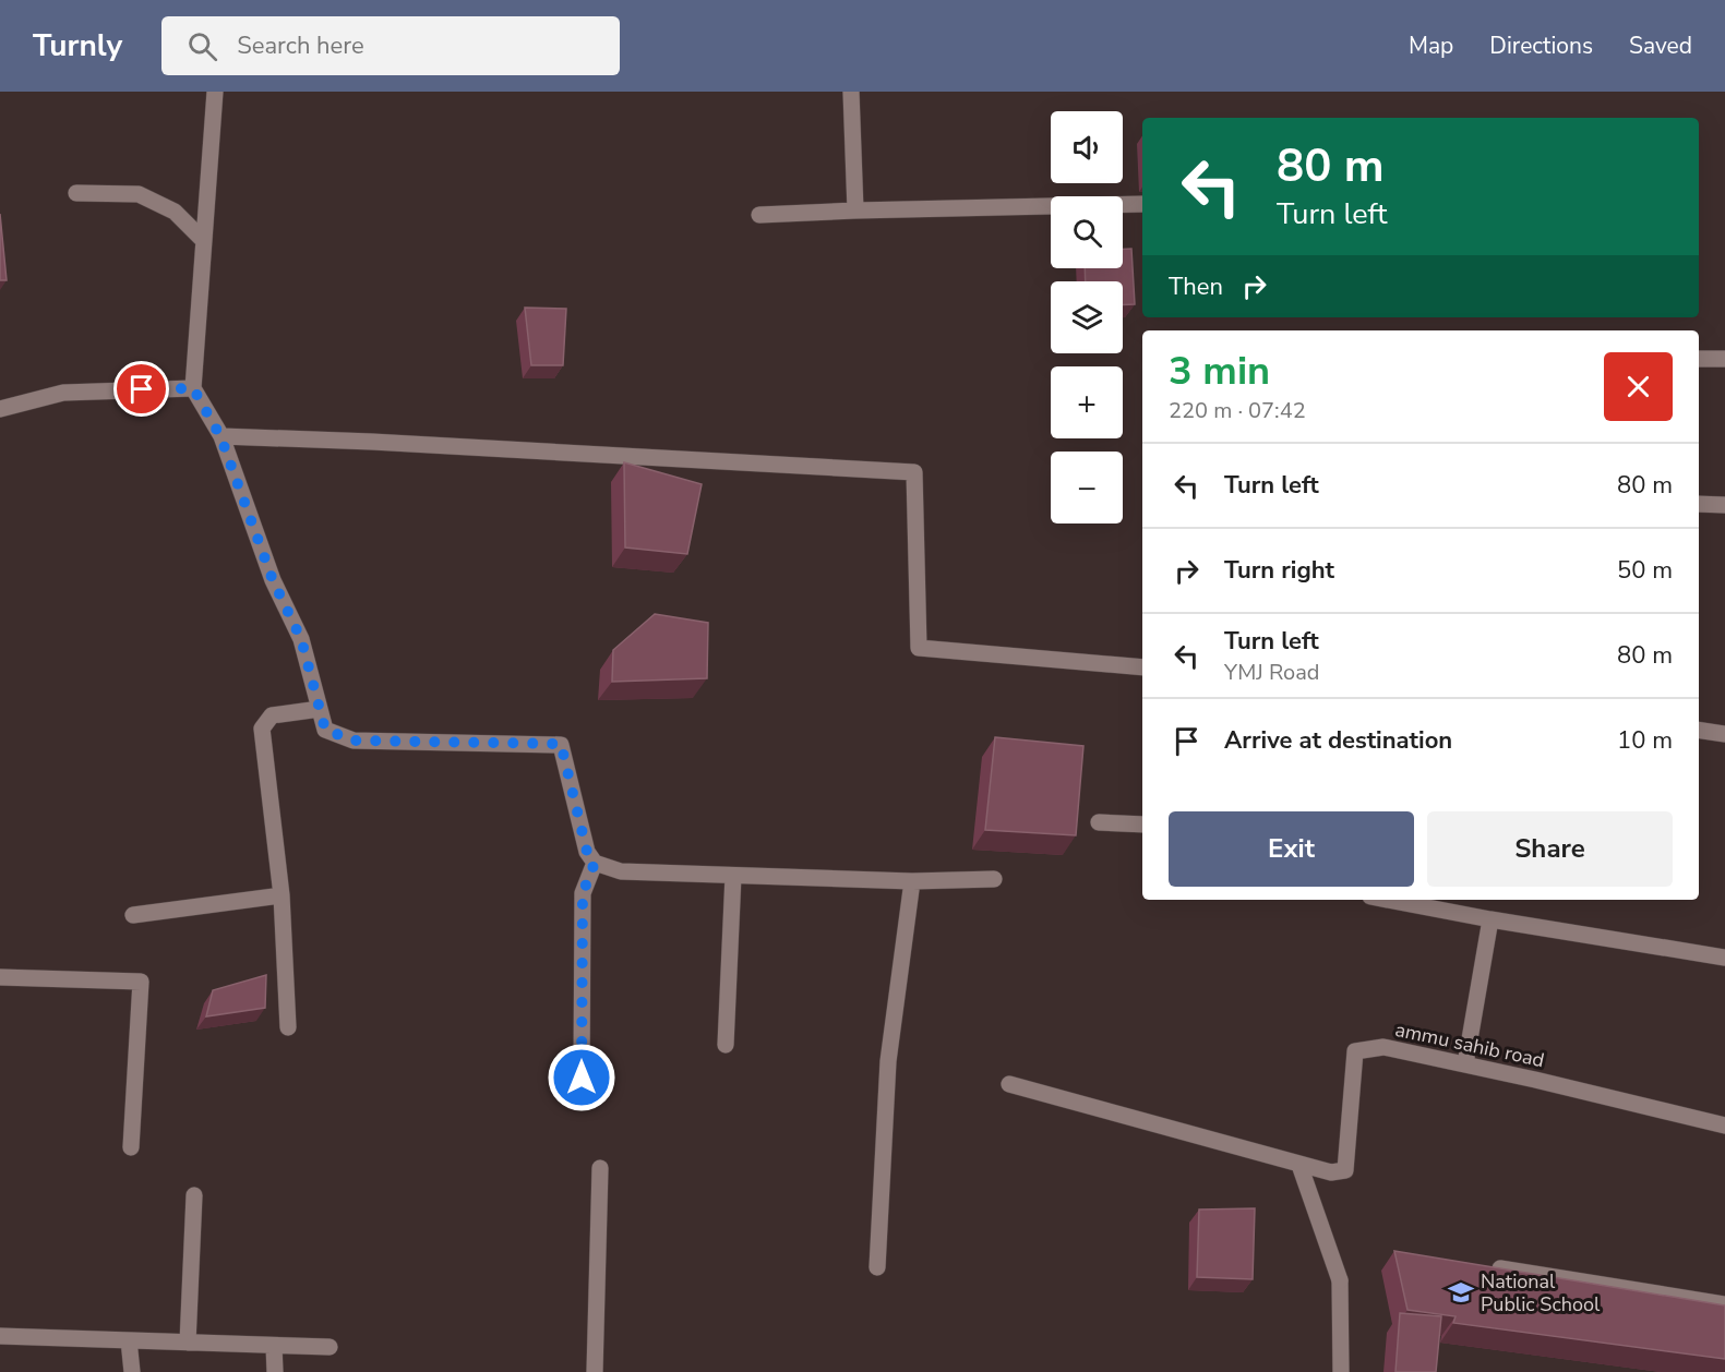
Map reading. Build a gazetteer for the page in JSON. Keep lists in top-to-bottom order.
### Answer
{
  "streets": {
    "street": ["ammu sahib road"]
  },
  "places": {
    "school or university": ["National Public School"]
  },
  "page": {
    "header": "Turnly",
    "search": "Search here",
    "nav": ["Map", "Directions", "Saved"],
    "map_buttons": ["+", "−"],
    "turn": ["80 m", "Turn left"],
    "then": "Then",
    "heading": ["3 min", "220 m · 07:42"],
    "list": [
      {
        "name": "Turn left",
        "value": "80 m"
      },
      {
        "name": "Turn right",
        "value": "50 m"
      },
      {
        "name": "Turn left",
        "note": "YMJ Road",
        "value": "80 m"
      },
      {
        "name": "Arrive at destination",
        "value": "10 m"
      }
    ],
    "buttons": ["Exit", "Share"]
  }
}
